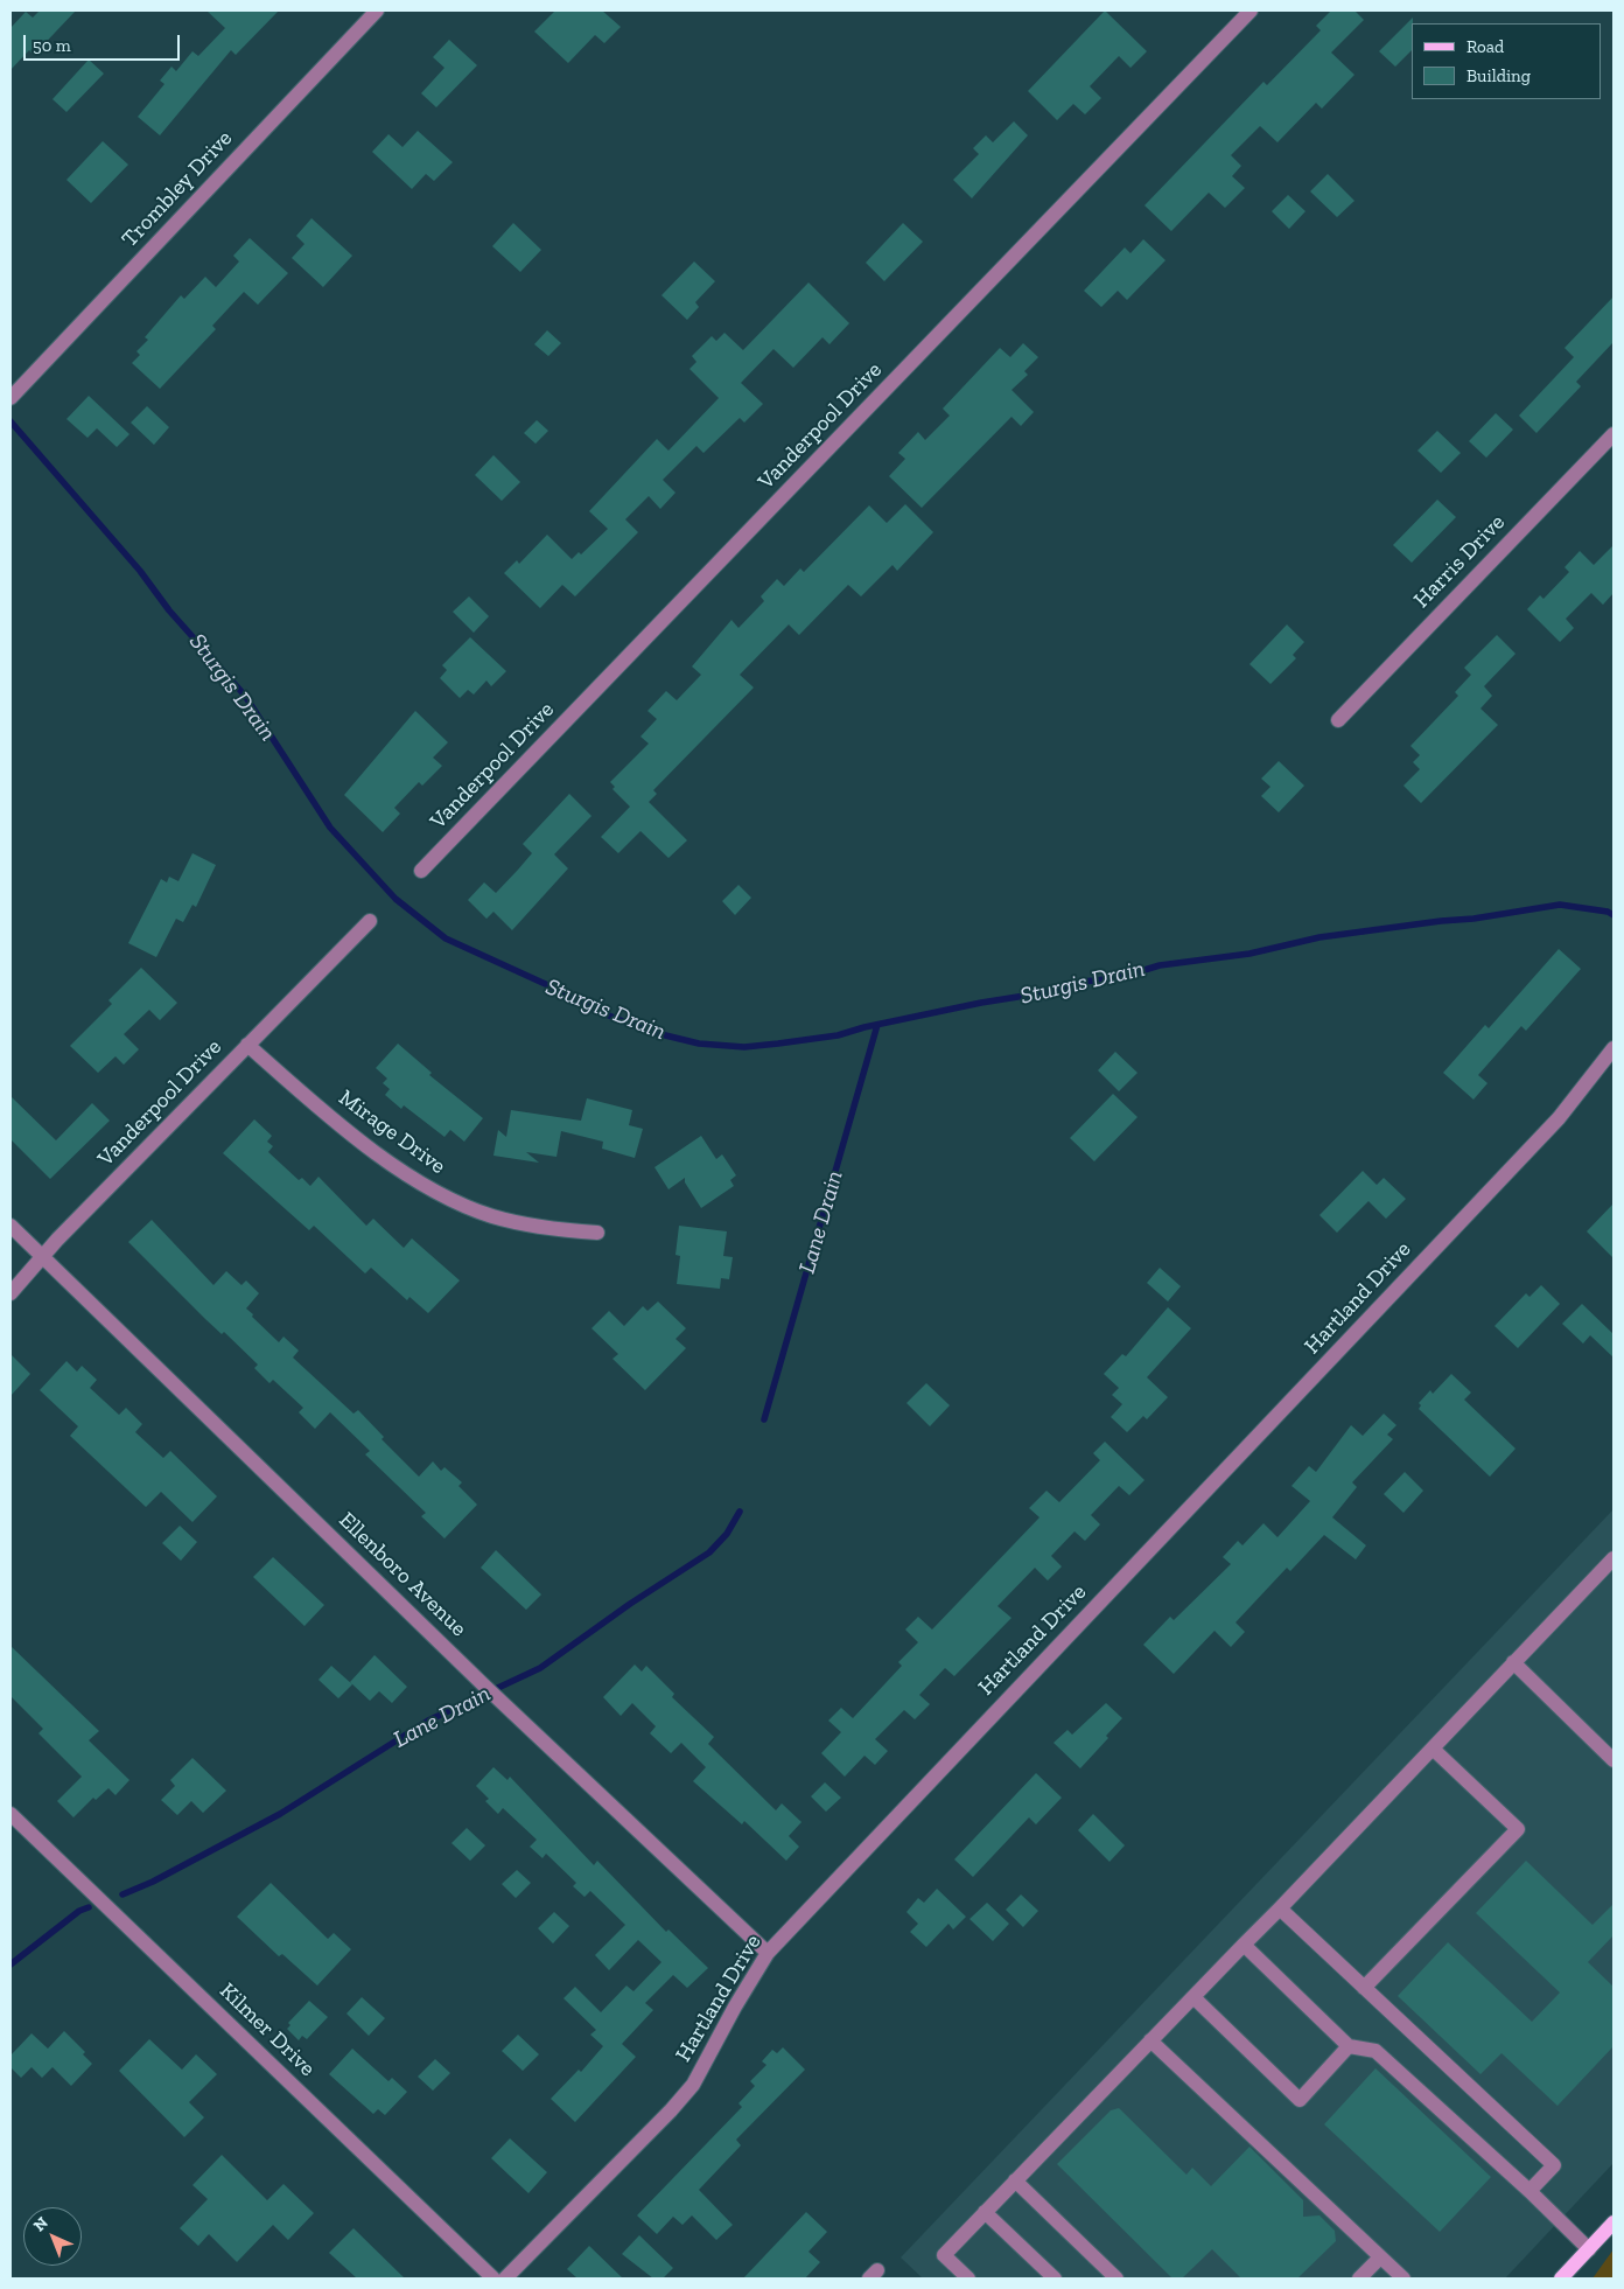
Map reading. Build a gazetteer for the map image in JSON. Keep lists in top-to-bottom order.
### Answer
{
  "streets": {
    "street": [
      "Trombley Drive",
      "Vanderpool Drive",
      "Harris Drive",
      "Mirage Drive",
      "Hartland Drive",
      "Ellenboro Avenue",
      "Kilmer Drive"
    ]
  },
  "crossings": [
    ["Vanderpool Drive", "Mirage Drive"],
    ["Vanderpool Drive", "Ellenboro Avenue"],
    ["Hartland Drive", "Ellenboro Avenue"]
  ],
  "water": ["Sturgis Drain", "Lane Drain"],
  "legend": ["Road", "Building"],
  "scale_bar": "50 m",
  "north": "top left"
}
